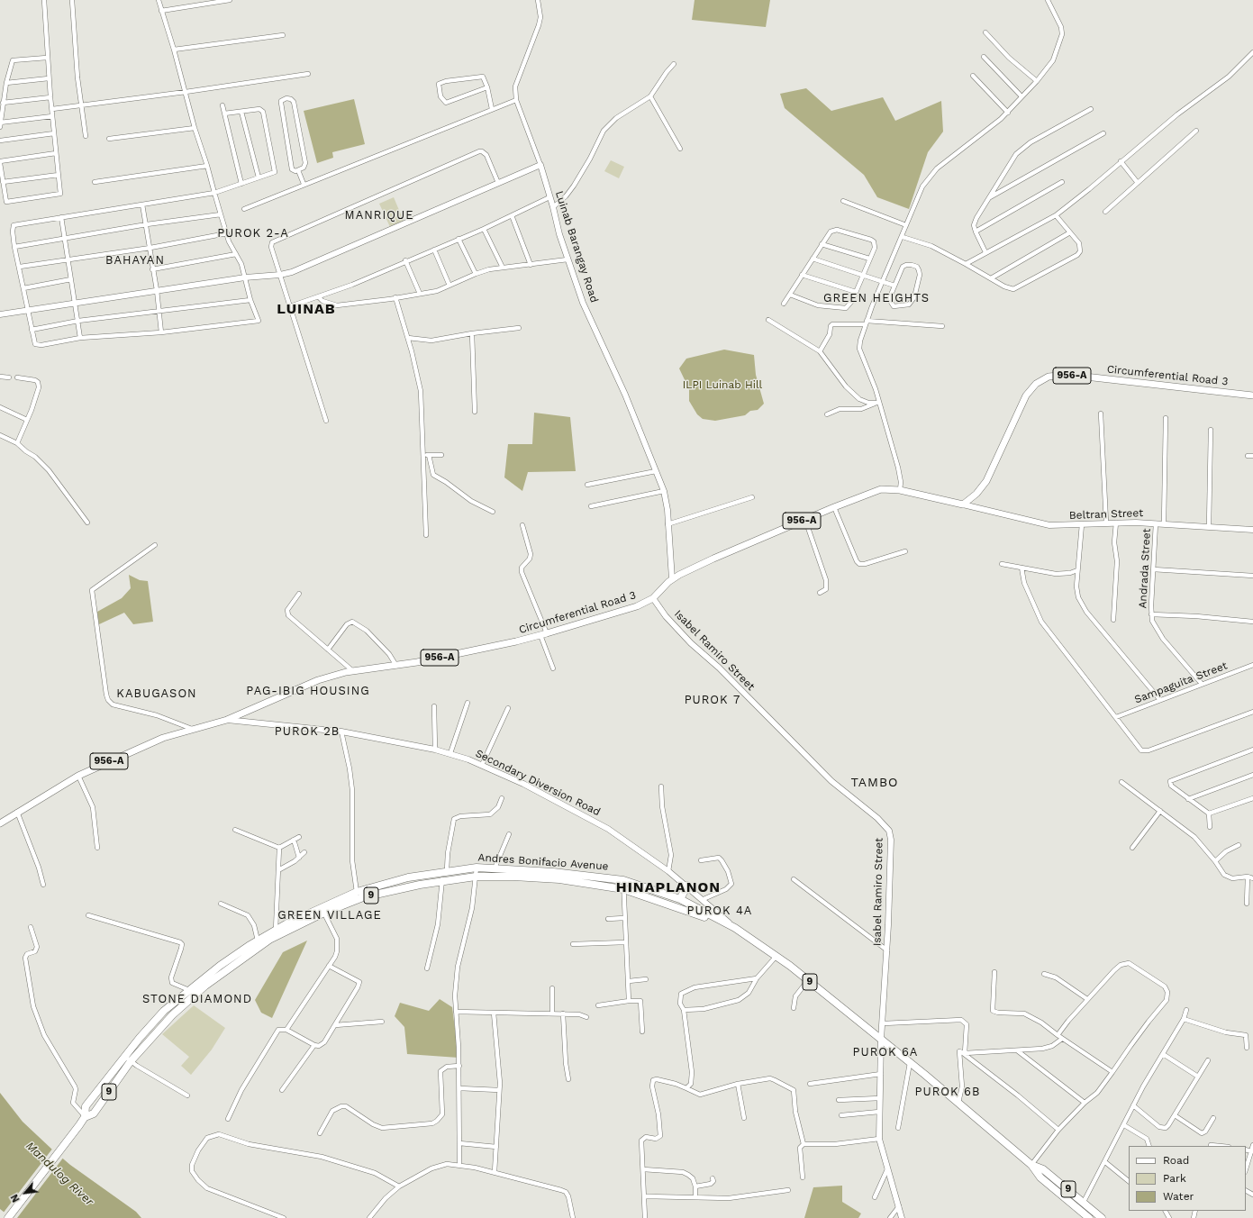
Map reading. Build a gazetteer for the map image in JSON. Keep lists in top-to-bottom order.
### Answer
{
  "streets": {
    "highway": ["Andres Bonifacio Avenue", "9"],
    "main road": ["956-A", "Circumferential Road 3", "Secondary Diversion Road"],
    "street": [
      "Luinab Barangay Road",
      "Beltran Street",
      "Andrada Street",
      "Isabel Ramiro Street",
      "Sampaguita Street"
    ]
  },
  "crossings": [
    ["Luinab Barangay Road", "Circumferential Road 3"],
    ["Circumferential Road 3", "Beltran Street"],
    ["Circumferential Road 3", "Isabel Ramiro Street"],
    ["Circumferential Road 3", "Secondary Diversion Road"],
    ["Beltran Street", "Andrada Street"],
    ["Andrada Street", "Sampaguita Street"],
    ["Isabel Ramiro Street", "Andres Bonifacio Avenue"],
    ["Secondary Diversion Road", "Andres Bonifacio Avenue"]
  ],
  "districts": [
    "MANRIQUE",
    "PUROK 2-A",
    "BAHAYAN",
    "GREEN HEIGHTS",
    "LUINAB",
    "PAG-IBIG HOUSING",
    "KABUGASON",
    "PUROK 7",
    "PUROK 2B",
    "TAMBO",
    "HINAPLANON",
    "PUROK 4A",
    "GREEN VILLAGE",
    "STONE DIAMOND",
    "PUROK 6A",
    "PUROK 6B"
  ],
  "water": ["Mandulog River"],
  "parks": ["ILPI Luinab Hill"],
  "legend": ["Road", "Park", "Water"],
  "north": "bottom left"
}
